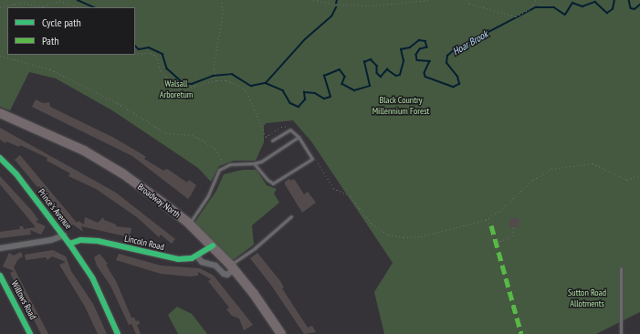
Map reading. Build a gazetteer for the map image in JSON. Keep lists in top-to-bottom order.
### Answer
{
  "streets": {
    "highway": ["Broadway North"],
    "street": ["Prince's Avenue", "Lincoln Road", "Willows Road"]
  },
  "crossings": [
    ["Broadway North", "Lincoln Road"],
    ["Prince's Avenue", "Lincoln Road"]
  ],
  "water": ["Hoar Brook"],
  "parks": ["Walsall Arboretum", "Black Country Millennium Forest", "Sutton Road Allotments"],
  "legend": ["Cycle path", "Path"]
}
